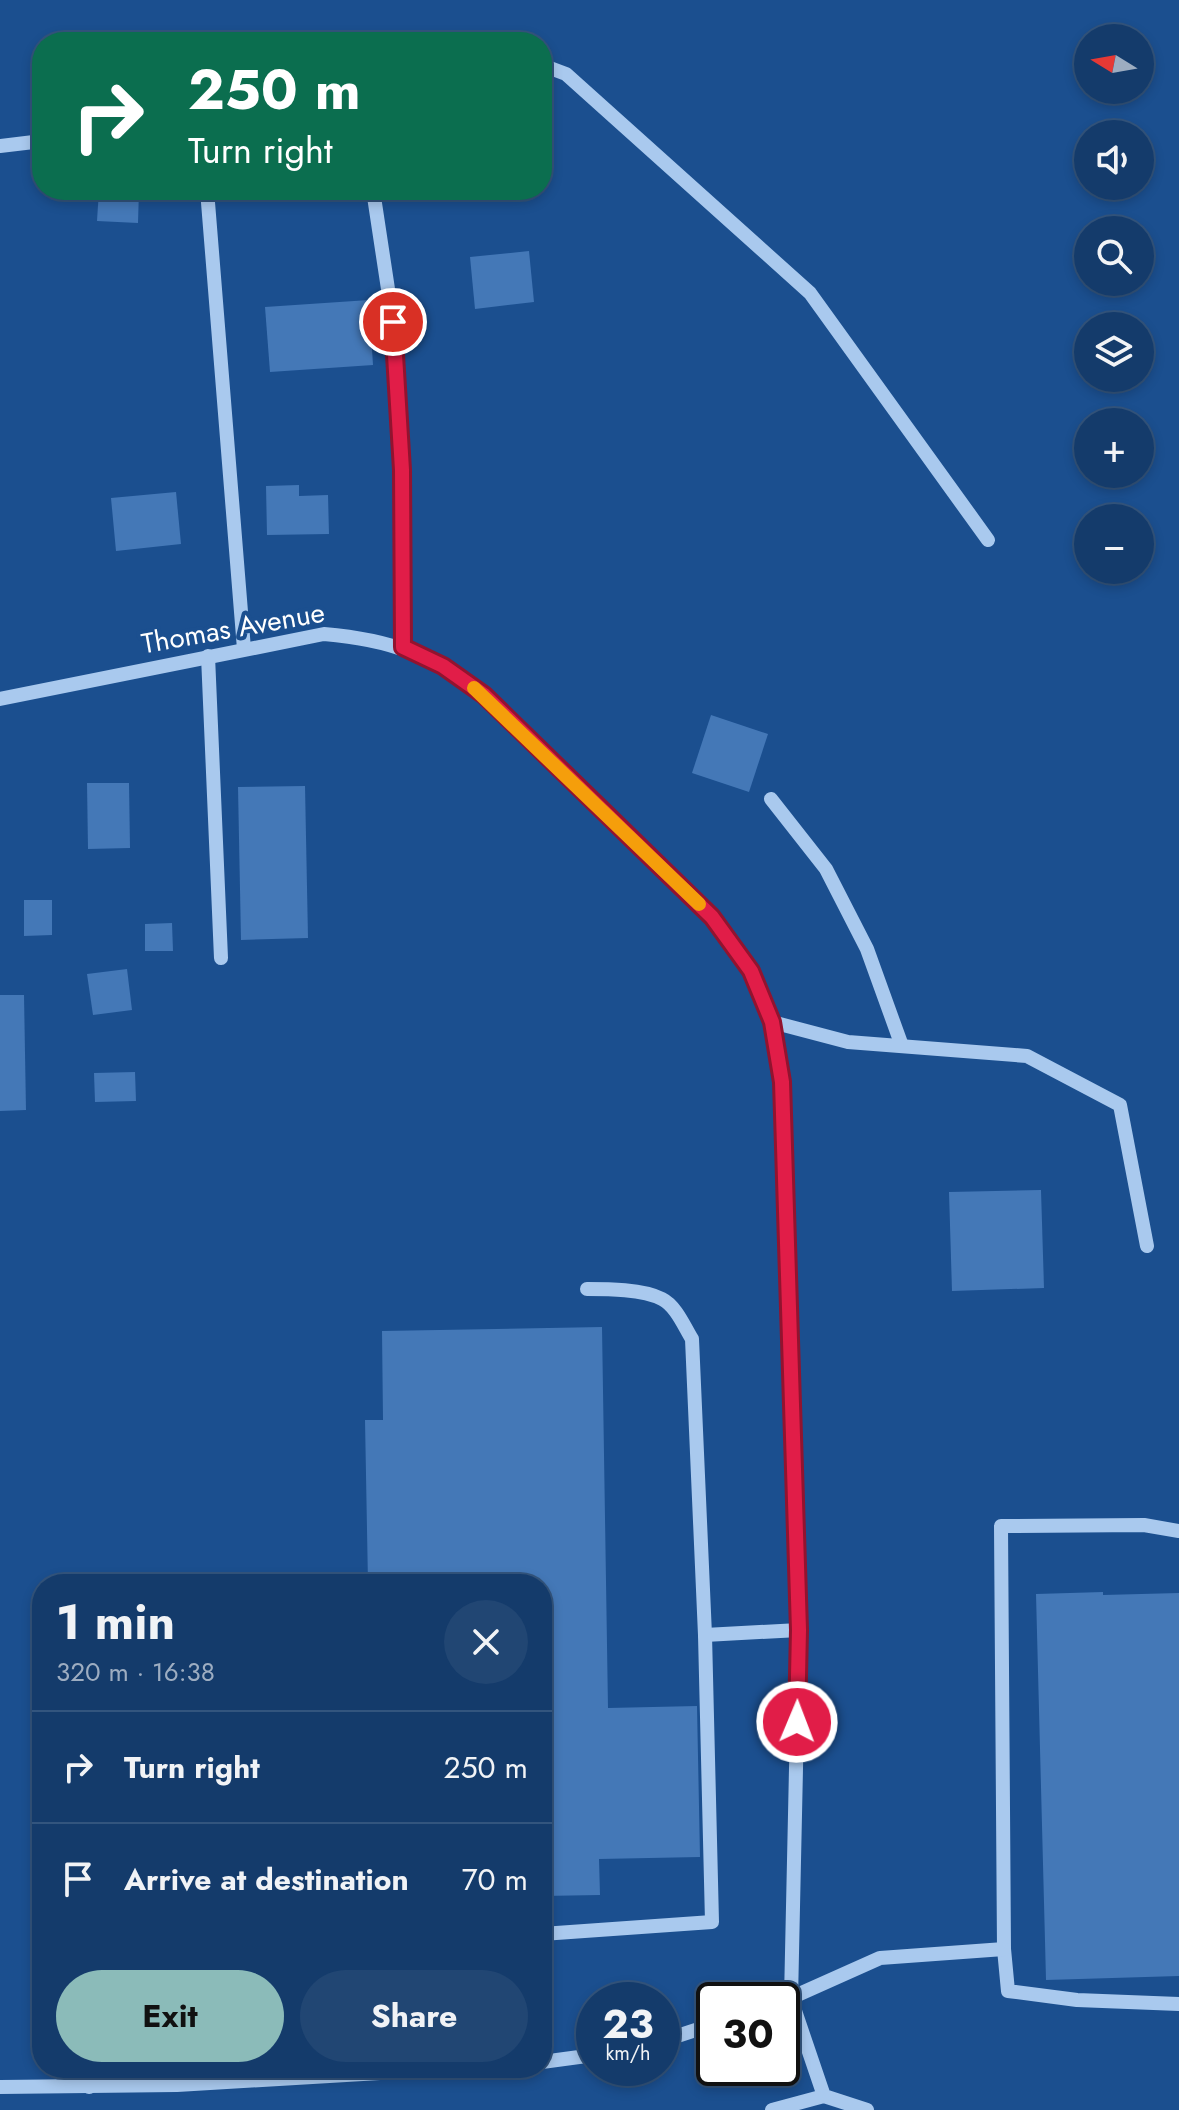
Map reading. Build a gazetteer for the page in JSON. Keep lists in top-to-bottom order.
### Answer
{
  "streets": {
    "street": ["Thomas Avenue"]
  },
  "north": "left",
  "page": {
    "map_buttons": ["+", "−"],
    "turn": ["250 m", "Turn right"],
    "heading": ["1 min", "320 m · 16:38"],
    "list": [
      {
        "name": "Turn right",
        "value": "250 m"
      },
      {
        "name": "Arrive at destination",
        "value": "70 m"
      }
    ],
    "buttons": ["Exit", "Share"],
    "speed": "23 km/h",
    "limit": "30"
  }
}
